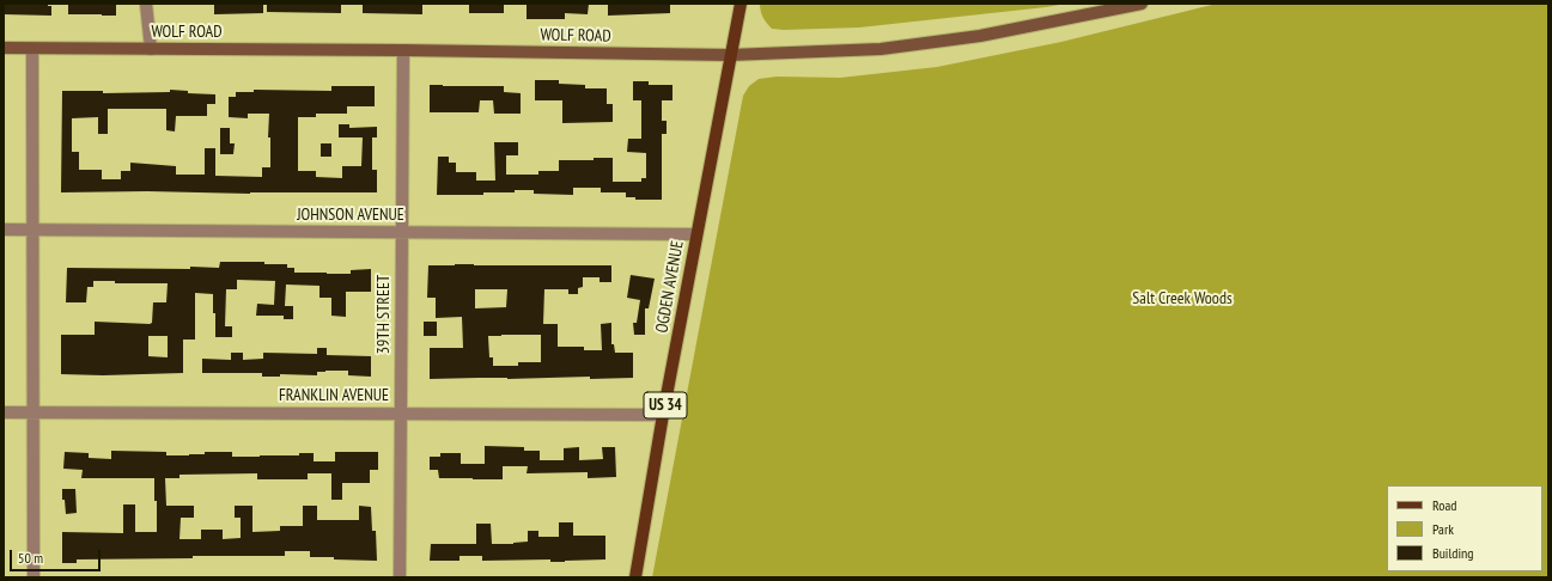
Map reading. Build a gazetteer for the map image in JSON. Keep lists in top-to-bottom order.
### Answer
{
  "streets": {
    "main road": ["WOLF ROAD", "OGDEN AVENUE", "US 34"],
    "street": ["JOHNSON AVENUE", "39TH STREET", "FRANKLIN AVENUE"]
  },
  "crossings": [
    ["WOLF ROAD", "OGDEN AVENUE"],
    ["WOLF ROAD", "39TH STREET"],
    ["JOHNSON AVENUE", "OGDEN AVENUE"],
    ["JOHNSON AVENUE", "39TH STREET"],
    ["OGDEN AVENUE", "FRANKLIN AVENUE"],
    ["39TH STREET", "FRANKLIN AVENUE"]
  ],
  "parks": ["Salt Creek Woods"],
  "legend": ["Road", "Park", "Building"],
  "scale_bar": "50 m"
}
